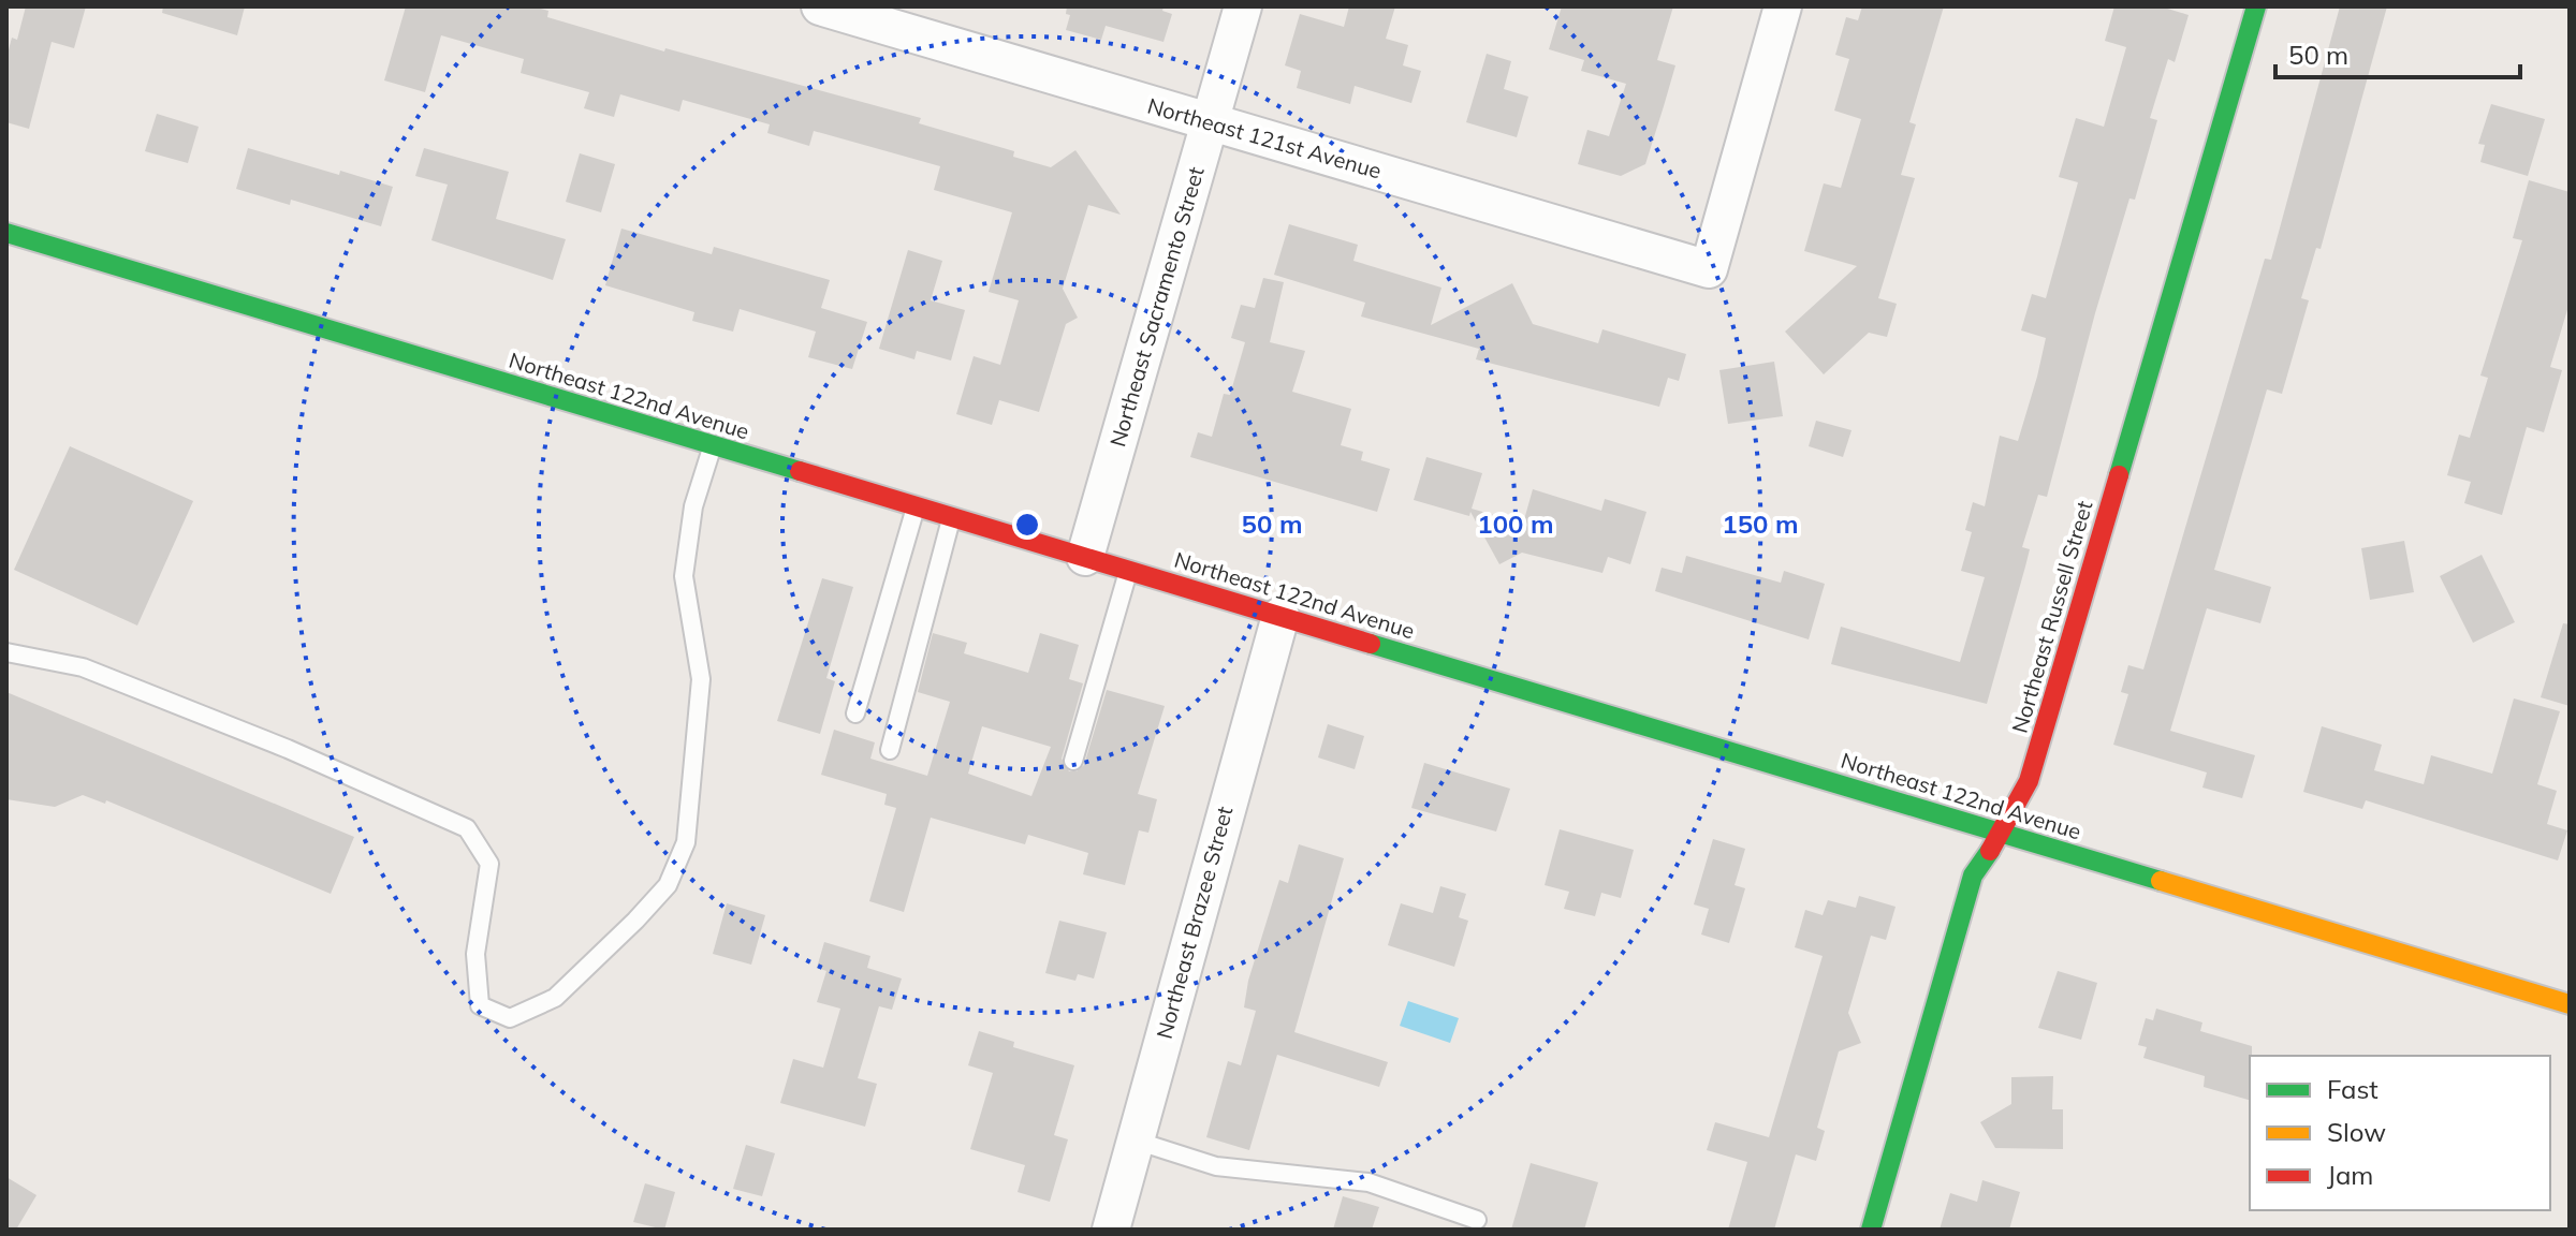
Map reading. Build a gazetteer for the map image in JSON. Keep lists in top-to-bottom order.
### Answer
{
  "streets": {
    "main road": ["Northeast 122nd Avenue", "Northeast Russell Street"],
    "street": ["Northeast 121st Avenue", "Northeast Sacramento Street", "Northeast Brazee Street"]
  },
  "crossings": [
    ["Northeast 121st Avenue", "Northeast Sacramento Street"],
    ["Northeast Sacramento Street", "Northeast 122nd Avenue"],
    ["Northeast 122nd Avenue", "Northeast Russell Street"],
    ["Northeast 122nd Avenue", "Northeast Brazee Street"]
  ],
  "legend": ["Fast", "Slow", "Jam"],
  "scale_bar": "50 m",
  "rings": ["50 m", "100 m", "150 m"]
}
